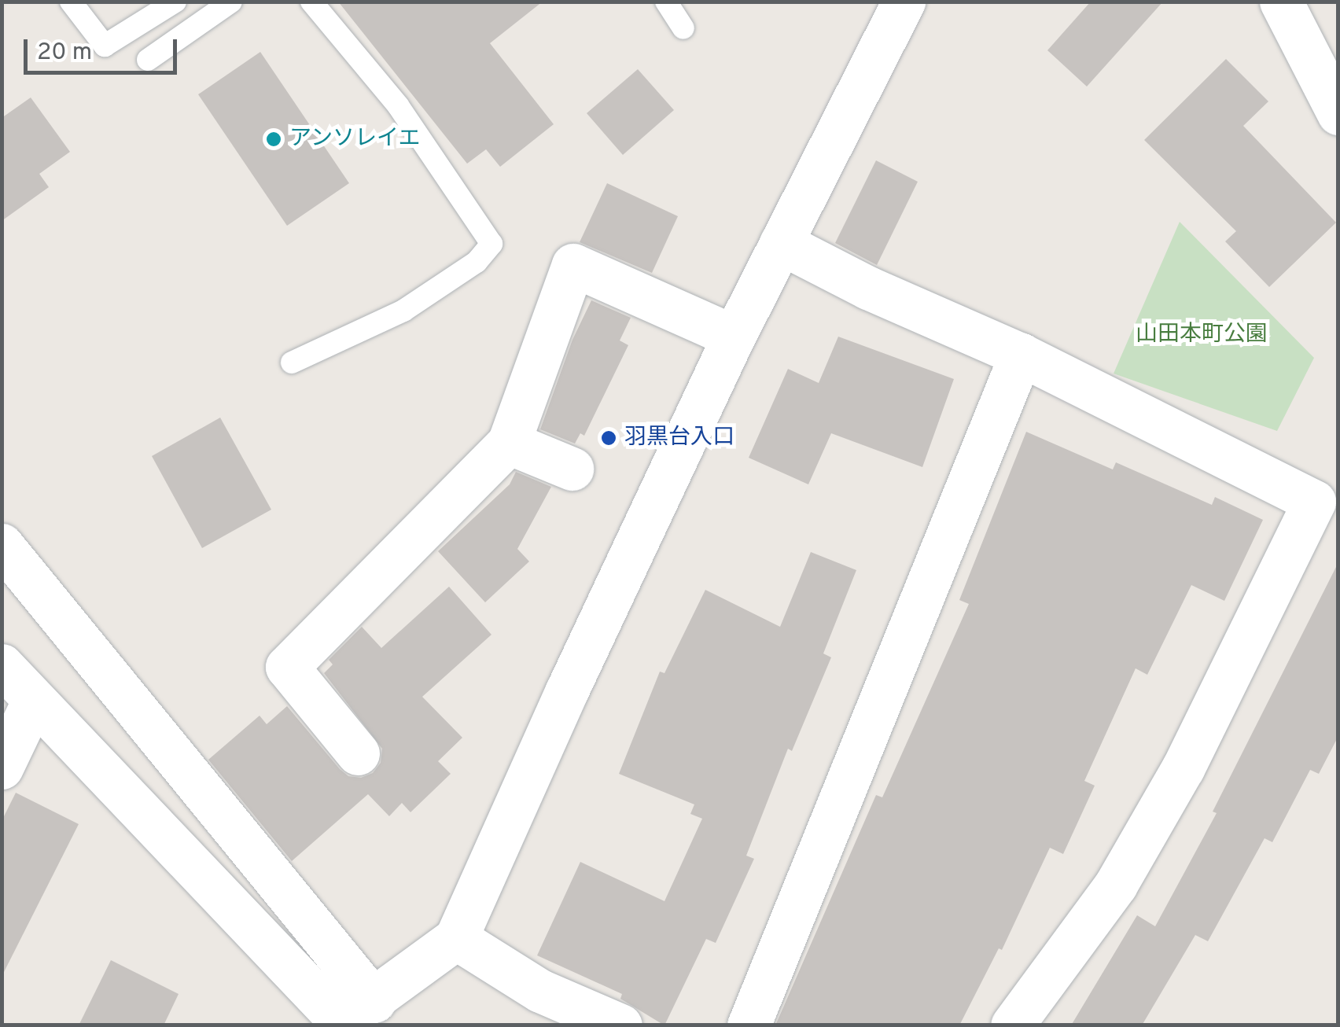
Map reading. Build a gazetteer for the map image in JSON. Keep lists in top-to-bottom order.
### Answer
{
  "parks": ["山田本町公園"],
  "places": ["アンソレイエ", "羽黒台入口"],
  "scale_bar": "20 m"
}
